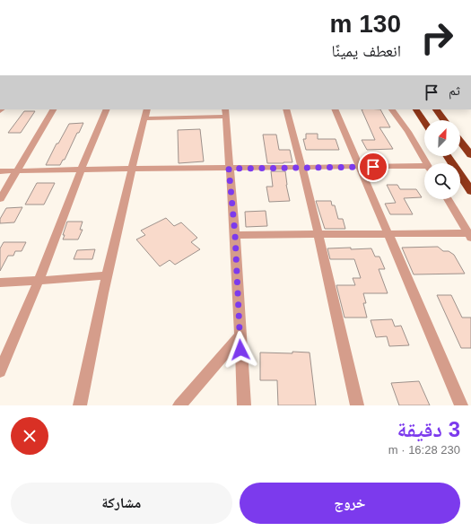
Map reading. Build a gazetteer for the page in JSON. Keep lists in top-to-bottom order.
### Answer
{
  "north": "top right",
  "page": {
    "turn": ["130 m", "انعطف يمينًا"],
    "then": "ثم",
    "heading": ["3 دقيقة", "230 m · 16:28"],
    "buttons": ["خروج", "مشاركة"]
  }
}
